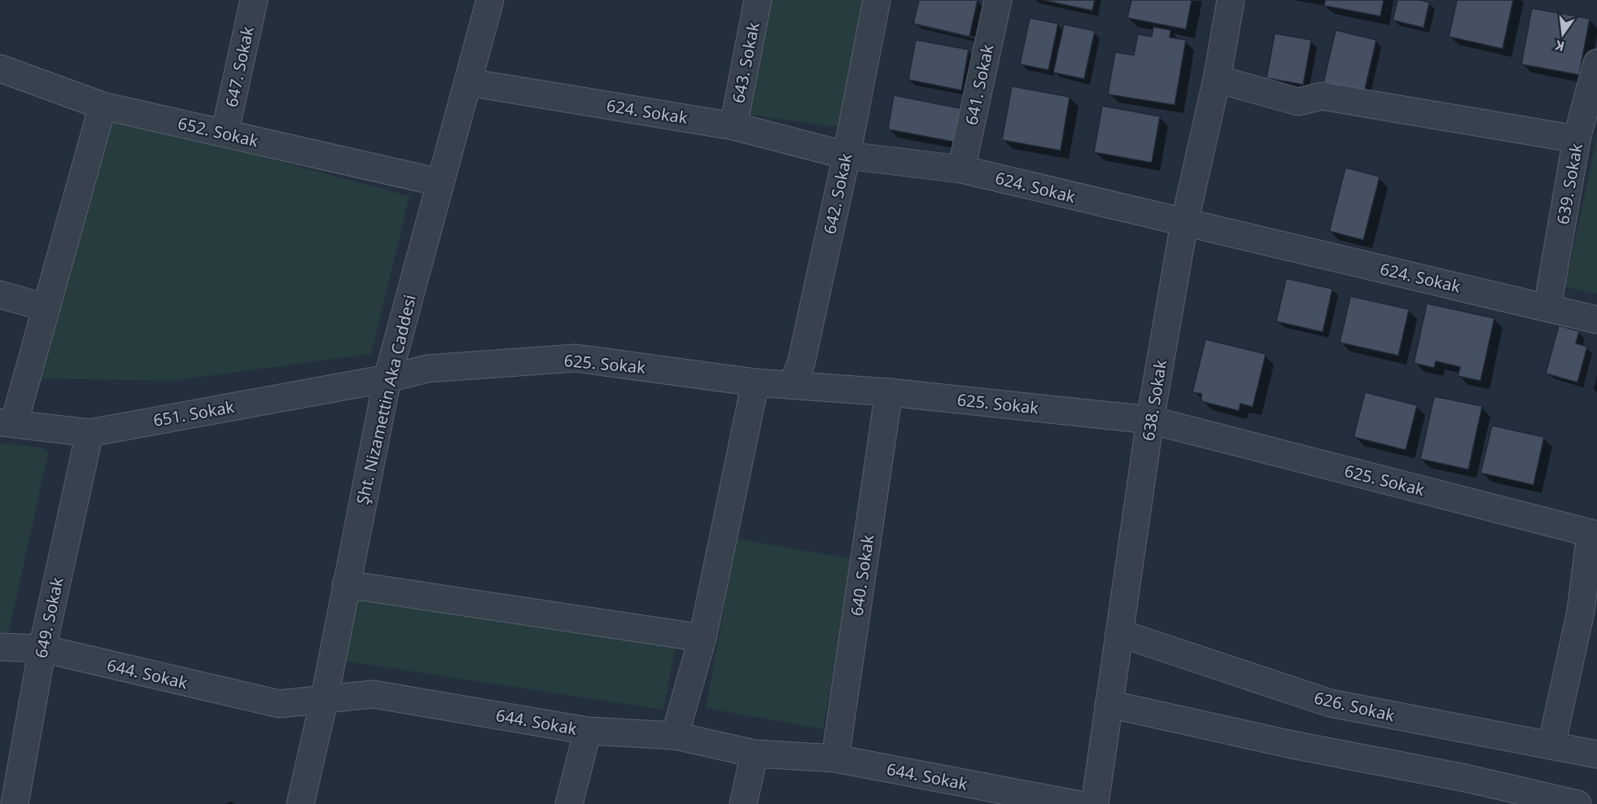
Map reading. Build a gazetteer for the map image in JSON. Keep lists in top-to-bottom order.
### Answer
{
  "streets": {
    "street": [
      "643. Sokak",
      "647. Sokak",
      "641. Sokak",
      "624. Sokak",
      "652. Sokak",
      "639. Sokak",
      "642. Sokak",
      "625. Sokak",
      "Şht. Nizamettin Aka Caddesi",
      "638. Sokak",
      "651. Sokak",
      "640. Sokak",
      "649. Sokak",
      "644. Sokak",
      "626. Sokak"
    ]
  },
  "crossings": [
    ["643. Sokak", "624. Sokak"],
    ["647. Sokak", "652. Sokak"],
    ["641. Sokak", "624. Sokak"],
    ["624. Sokak", "639. Sokak"],
    ["624. Sokak", "642. Sokak"],
    ["624. Sokak", "Şht. Nizamettin Aka Caddesi"],
    ["624. Sokak", "638. Sokak"],
    ["652. Sokak", "Şht. Nizamettin Aka Caddesi"],
    ["642. Sokak", "625. Sokak"],
    ["625. Sokak", "Şht. Nizamettin Aka Caddesi"],
    ["625. Sokak", "638. Sokak"],
    ["625. Sokak", "651. Sokak"],
    ["625. Sokak", "640. Sokak"],
    ["Şht. Nizamettin Aka Caddesi", "651. Sokak"],
    ["Şht. Nizamettin Aka Caddesi", "644. Sokak"],
    ["638. Sokak", "626. Sokak"],
    ["651. Sokak", "649. Sokak"],
    ["640. Sokak", "644. Sokak"],
    ["649. Sokak", "644. Sokak"]
  ],
  "north": "bottom"
}
